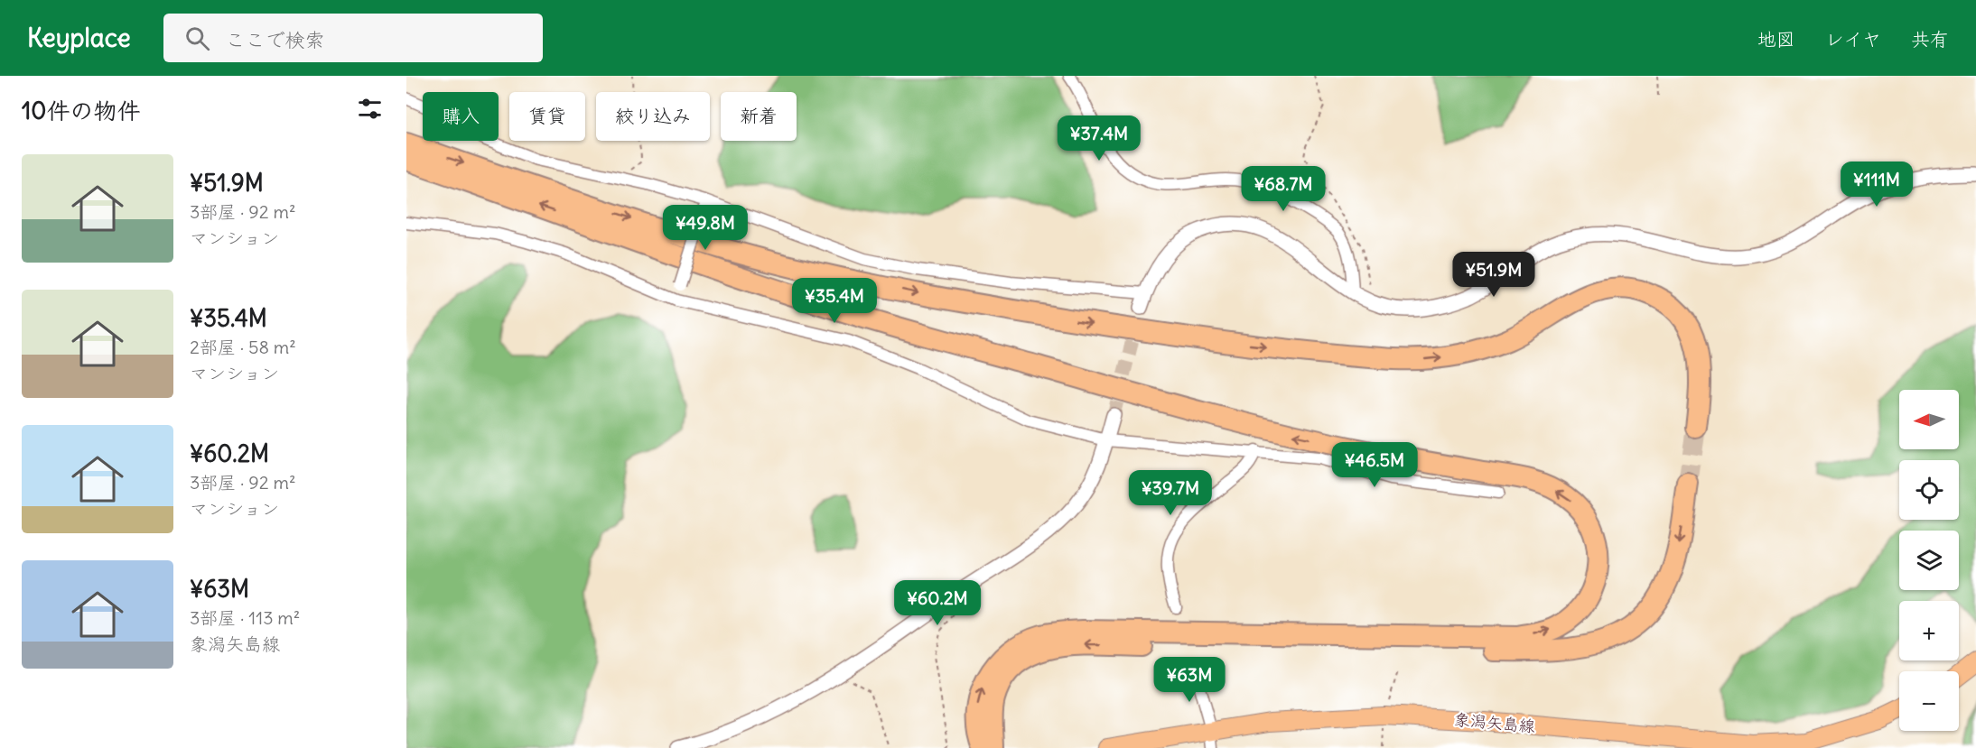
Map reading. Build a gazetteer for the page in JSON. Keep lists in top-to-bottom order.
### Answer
{
  "streets": {
    "main road": ["象潟矢島線"]
  },
  "north": "left",
  "page": {
    "header": "Keyplace",
    "search": "ここで検索",
    "nav": ["地図", "レイヤ", "共有"],
    "heading": "10件の物件",
    "chip": [
      "購入",
      "賃貸",
      "絞り込み",
      "新着"
    ],
    "price": [
      "¥37.4M",
      "¥111M",
      "¥68.7M",
      "¥49.8M",
      "¥51.9M",
      "¥35.4M",
      "¥46.5M",
      "¥39.7M",
      "¥60.2M",
      "¥63M"
    ],
    "list": [
      {
        "name": "¥51.9M",
        "note": "3部屋 · 92 m² · マンション"
      },
      {
        "name": "¥35.4M",
        "note": "2部屋 · 58 m² · マンション"
      },
      {
        "name": "¥60.2M",
        "note": "3部屋 · 92 m² · マンション"
      },
      {
        "name": "¥63M",
        "note": "3部屋 · 113 m² · 象潟矢島線"
      }
    ],
    "map_buttons": ["+", "−"]
  }
}
